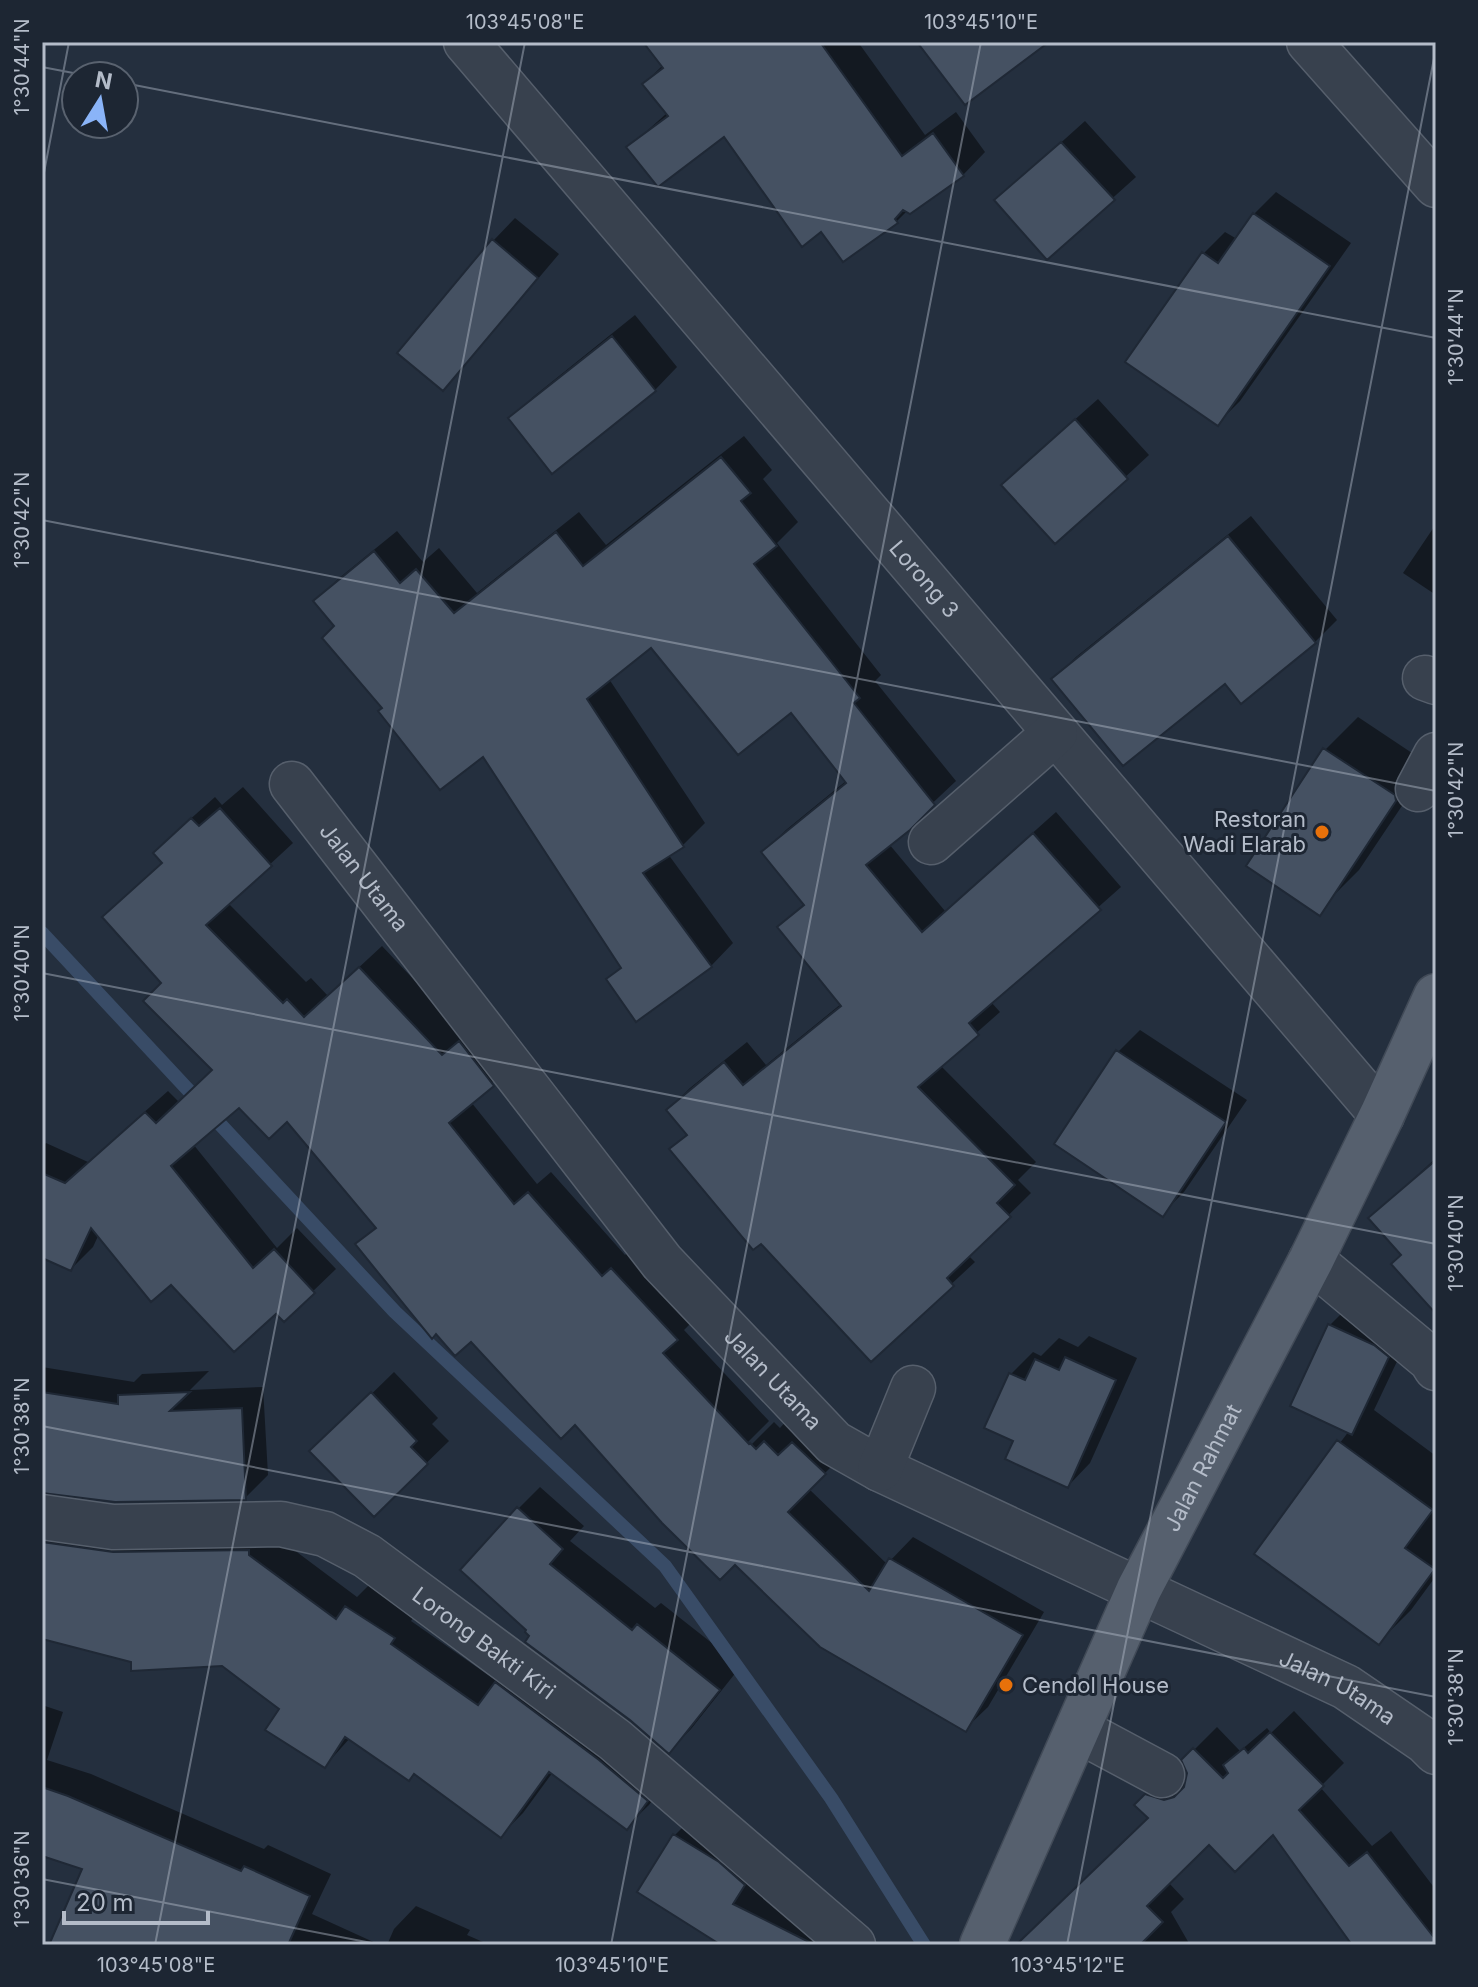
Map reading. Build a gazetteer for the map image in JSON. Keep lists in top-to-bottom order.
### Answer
{
  "streets": {
    "main road": ["Jalan Rahmat"],
    "street": ["Lorong 3", "Jalan Utama", "Lorong Bakti Kiri"]
  },
  "crossings": [
    ["Lorong 3", "Jalan Rahmat"],
    ["Jalan Utama", "Jalan Rahmat"]
  ],
  "places": ["Restoran Wadi Elarab", "Cendol House"],
  "scale_bar": "20 m",
  "north": "top",
  "coordinates": [
    "103°45'08\"E",
    "103°45'10\"E",
    "1°30'44\"N",
    "1°30'42\"N",
    "1°30'40\"N",
    "1°30'38\"N",
    "1°30'36\"N",
    "103°45'12\"E"
  ]
}
